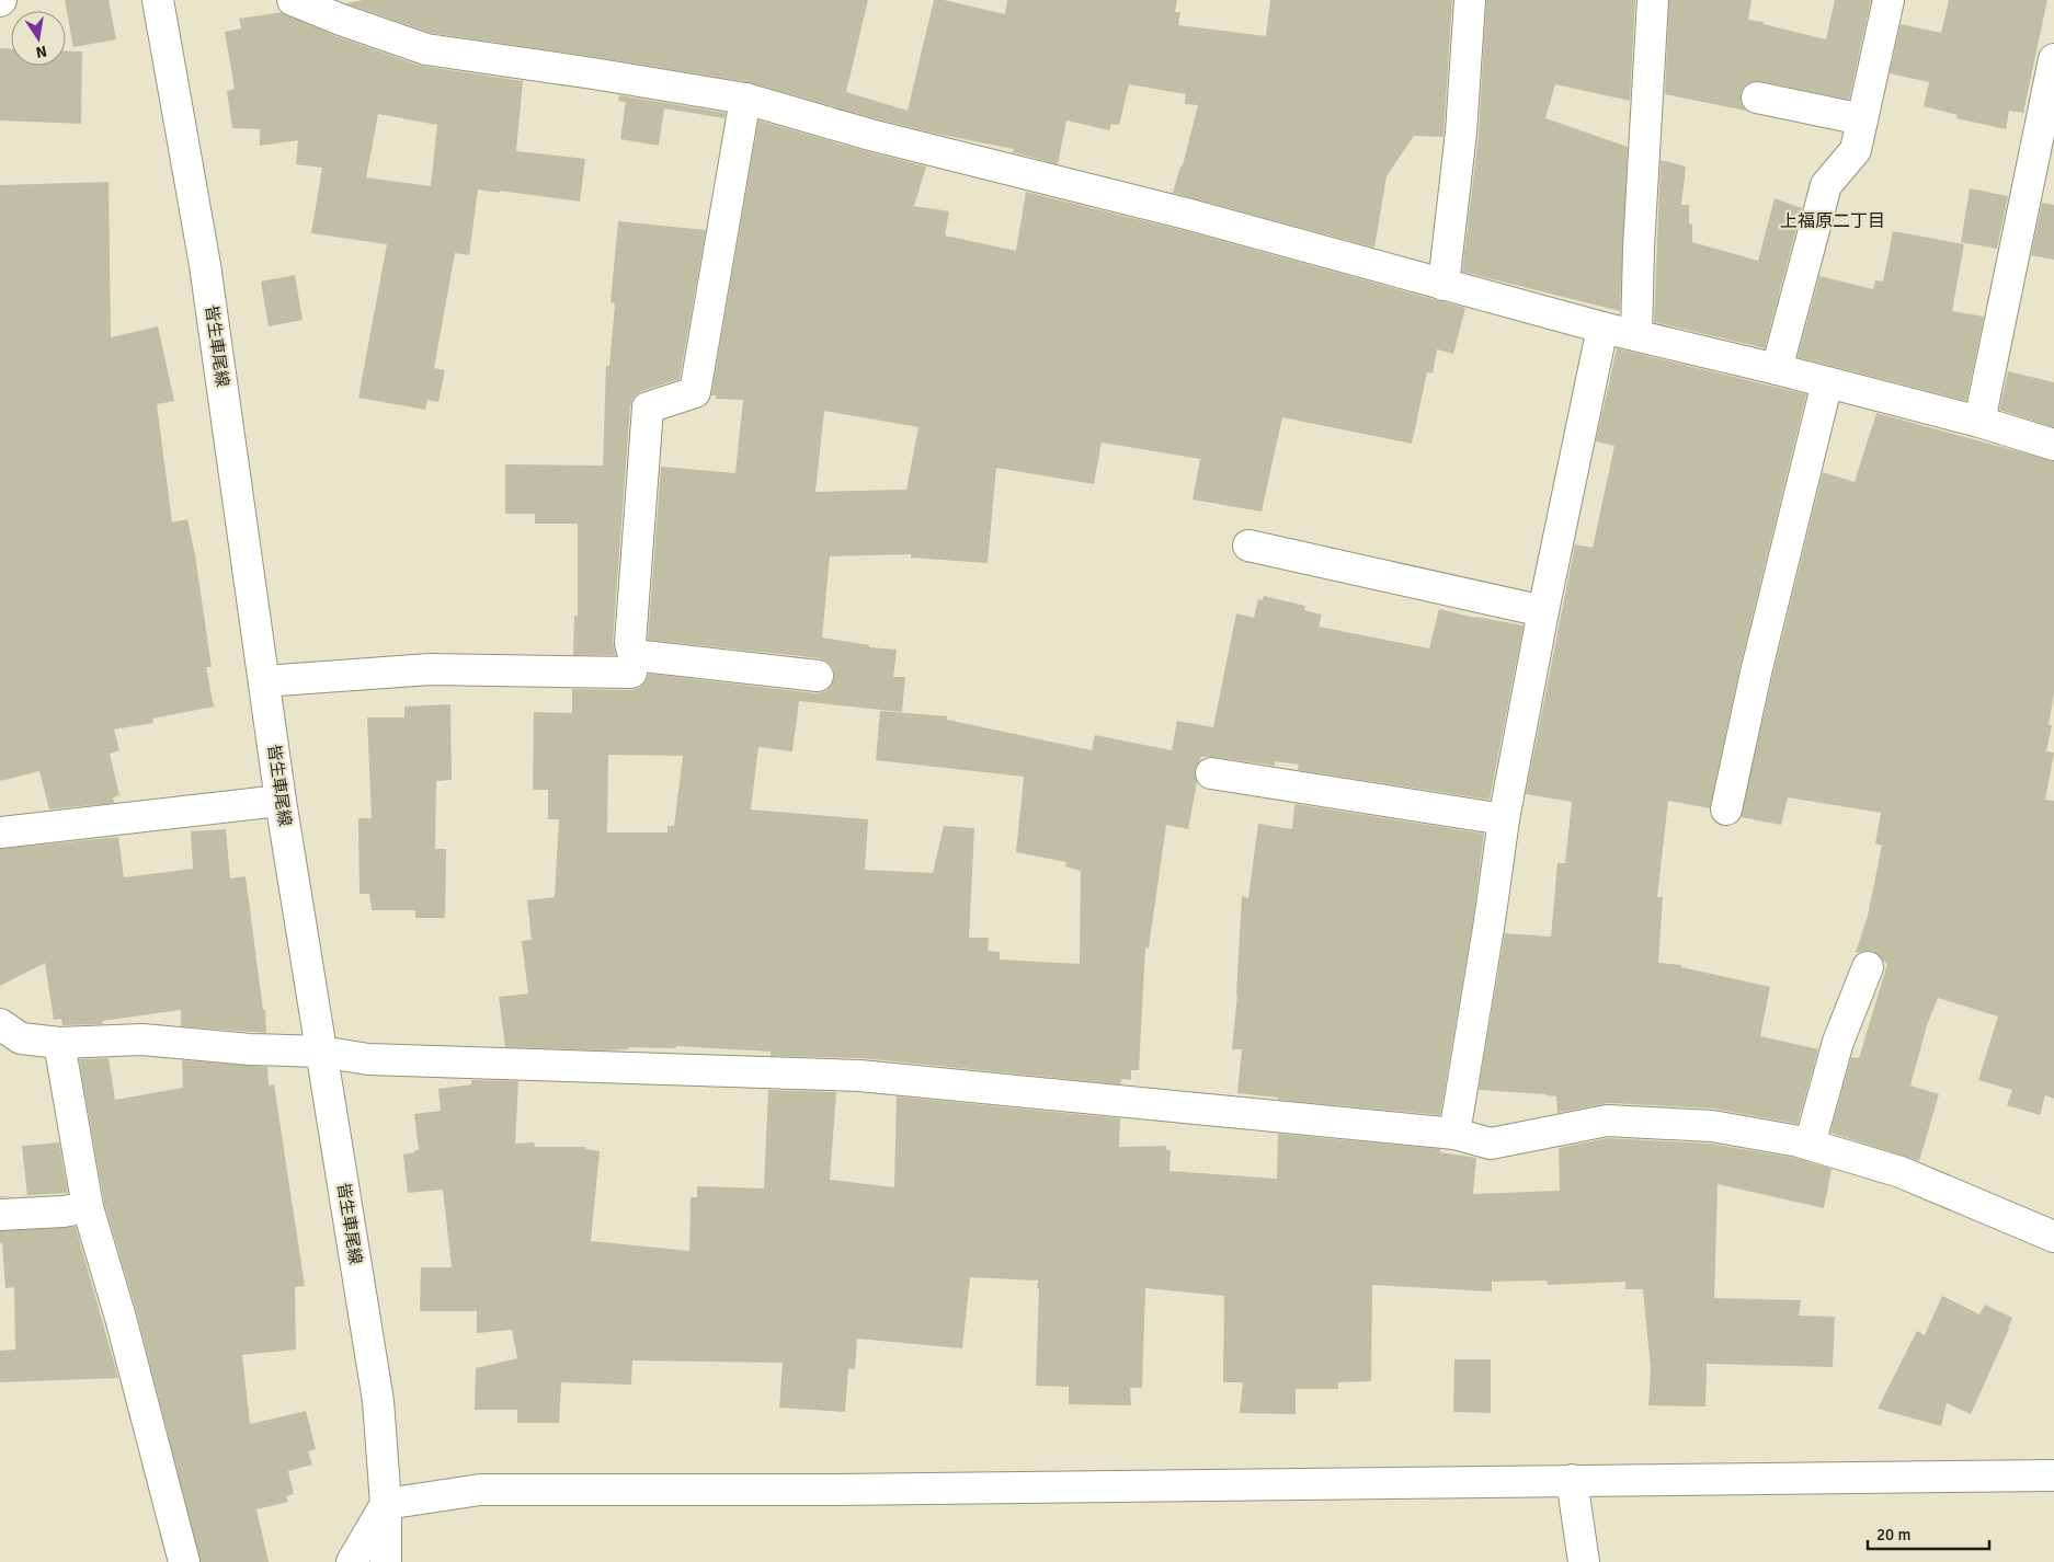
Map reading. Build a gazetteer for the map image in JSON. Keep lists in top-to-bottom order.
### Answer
{
  "streets": {
    "street": ["皆生車尾線"]
  },
  "districts": ["上福原二丁目"],
  "scale_bar": "20 m",
  "north": "bottom"
}
